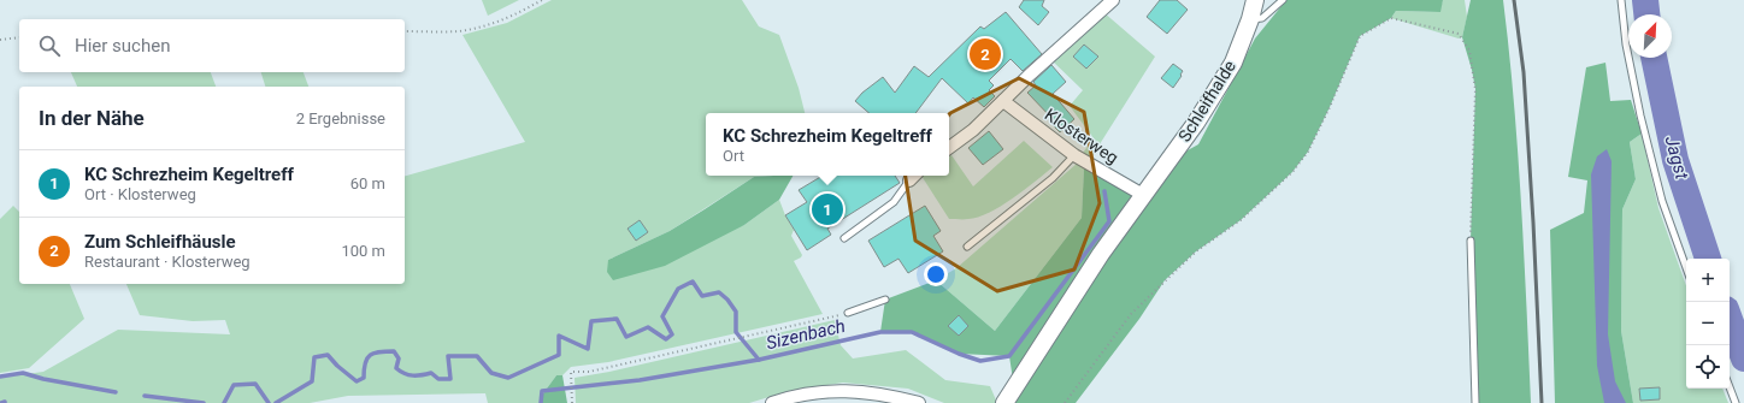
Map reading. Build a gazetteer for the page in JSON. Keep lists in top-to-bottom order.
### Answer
{
  "streets": {
    "main road": ["Schleifhalde"],
    "street": ["Klosterweg"]
  },
  "crossings": [
    ["Schleifhalde", "Klosterweg"]
  ],
  "water": ["Jagst", "Sizenbach"],
  "north": "top right",
  "page": {
    "search": "Hier suchen",
    "pins": ["2", "1"],
    "heading": ["In der Nähe", "2 Ergebnisse"],
    "popup": ["KC Schrezheim Kegeltreff", "Ort"],
    "list": [
      {
        "mark": "1",
        "name": "KC Schrezheim Kegeltreff",
        "note": "Ort · Klosterweg",
        "value": "60 m"
      },
      {
        "mark": "2",
        "name": "Zum Schleifhäusle",
        "note": "Restaurant · Klosterweg",
        "value": "100 m"
      }
    ],
    "map_buttons": ["+", "−"]
  }
}
